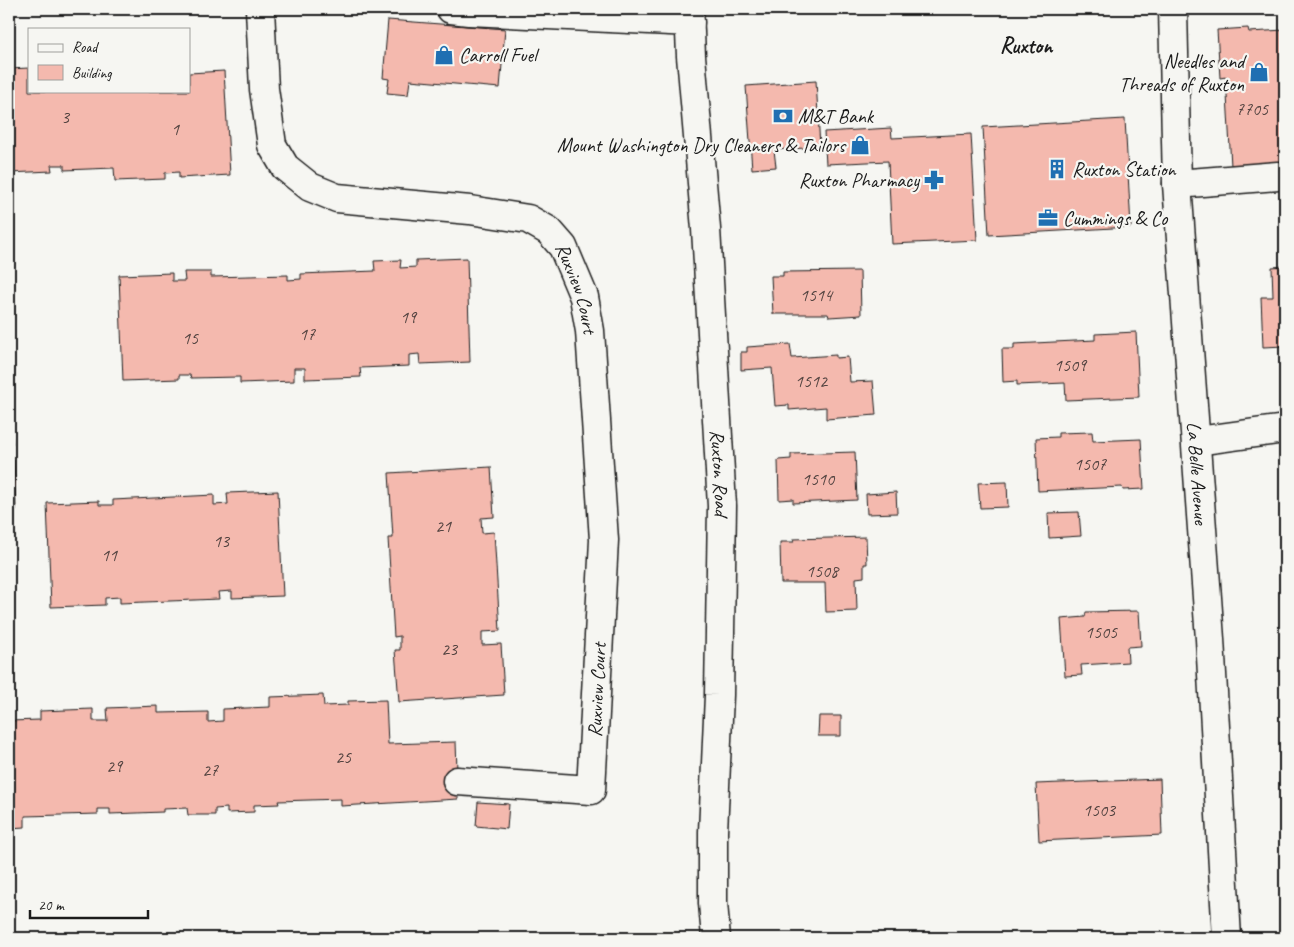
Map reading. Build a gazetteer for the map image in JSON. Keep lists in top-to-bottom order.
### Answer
{
  "streets": {
    "street": ["Ruxview Court", "Ruxton Road", "La Belle Avenue"]
  },
  "districts": ["Ruxton"],
  "places": {
    "shop": ["Carroll Fuel", "Needles and Threads of Ruxton", "Mount Washington Dry Cleaners & Tailors"],
    "bank": ["M&T Bank"],
    "building": ["Ruxton Station"],
    "pharmacy": ["Ruxton Pharmacy"],
    "office": ["Cummings & Co"]
  },
  "house_numbers": [
    "7705",
    "3",
    "1",
    "1514",
    "19",
    "17",
    "15",
    "1509",
    "1512",
    "1507",
    "1510",
    "21",
    "13",
    "11",
    "1508",
    "1505",
    "23",
    "25",
    "29",
    "27",
    "1503"
  ],
  "legend": ["Road", "Building"],
  "scale_bar": "20 m"
}
